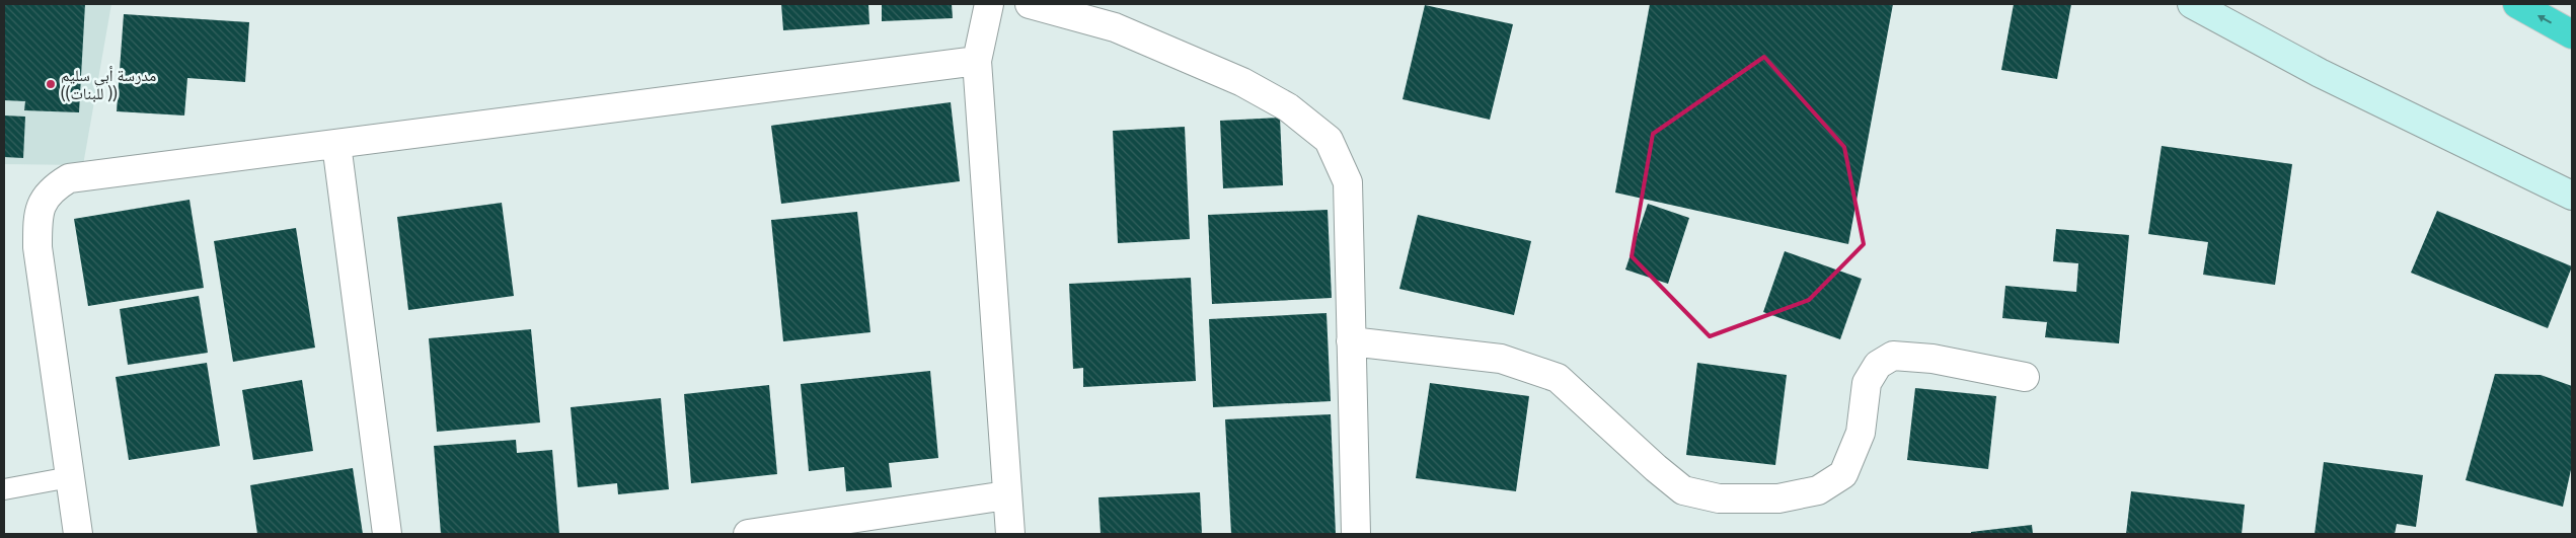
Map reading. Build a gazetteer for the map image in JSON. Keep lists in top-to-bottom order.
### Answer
{
  "places": ["مدرسة أبي سليم ((للبنات ))"]
}
